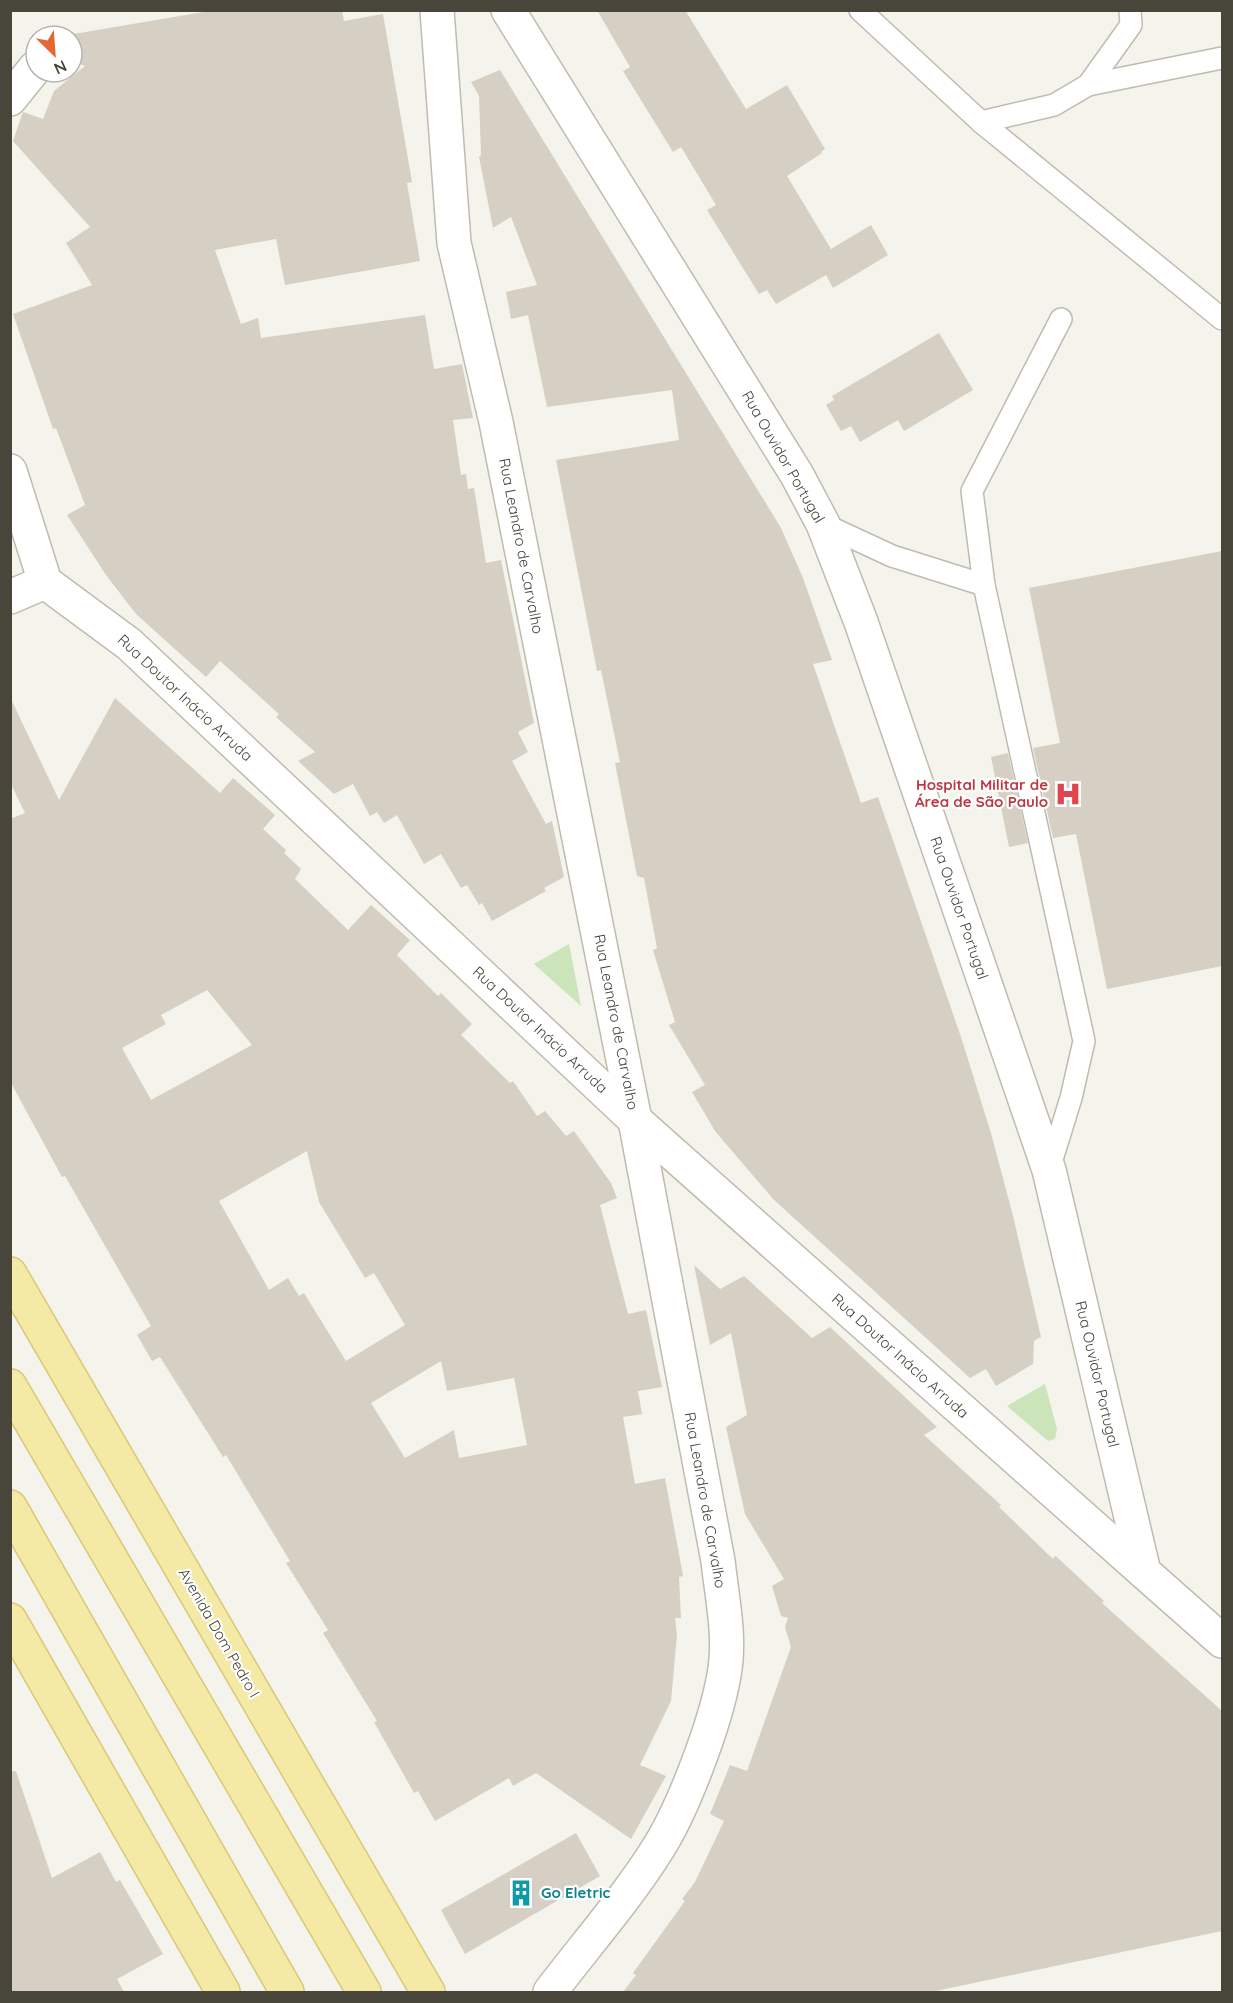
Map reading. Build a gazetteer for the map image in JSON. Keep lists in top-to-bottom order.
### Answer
{
  "streets": {
    "main road": ["Avenida Dom Pedro I"],
    "street": ["Rua Ouvidor Portugal", "Rua Leandro de Carvalho", "Rua Doutor Inácio Arruda"]
  },
  "crossings": [
    ["Rua Ouvidor Portugal", "Rua Doutor Inácio Arruda"],
    ["Rua Leandro de Carvalho", "Rua Doutor Inácio Arruda"]
  ],
  "places": {
    "hospital": ["Hospital Militar de Área de São Paulo"],
    "building": ["Go Eletric"]
  },
  "north": "bottom right"
}
